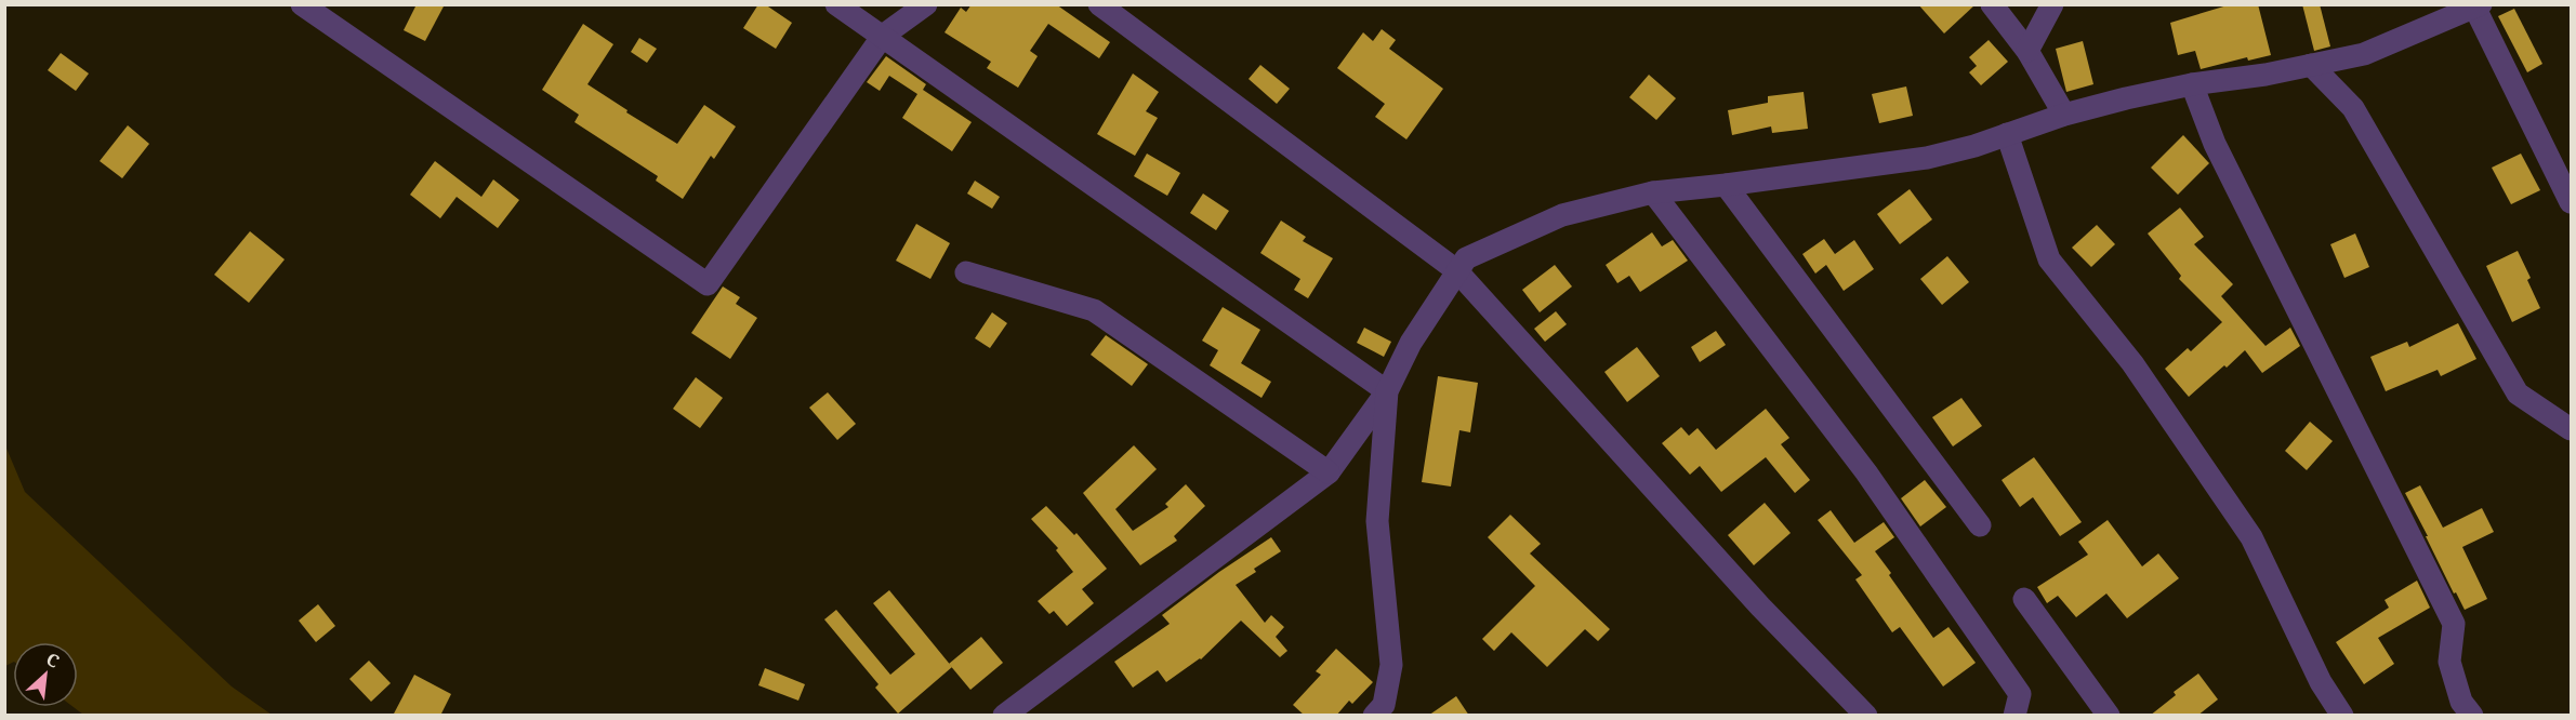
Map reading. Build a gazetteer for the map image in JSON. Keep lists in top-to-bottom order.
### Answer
{
  "north": "top right"
}
